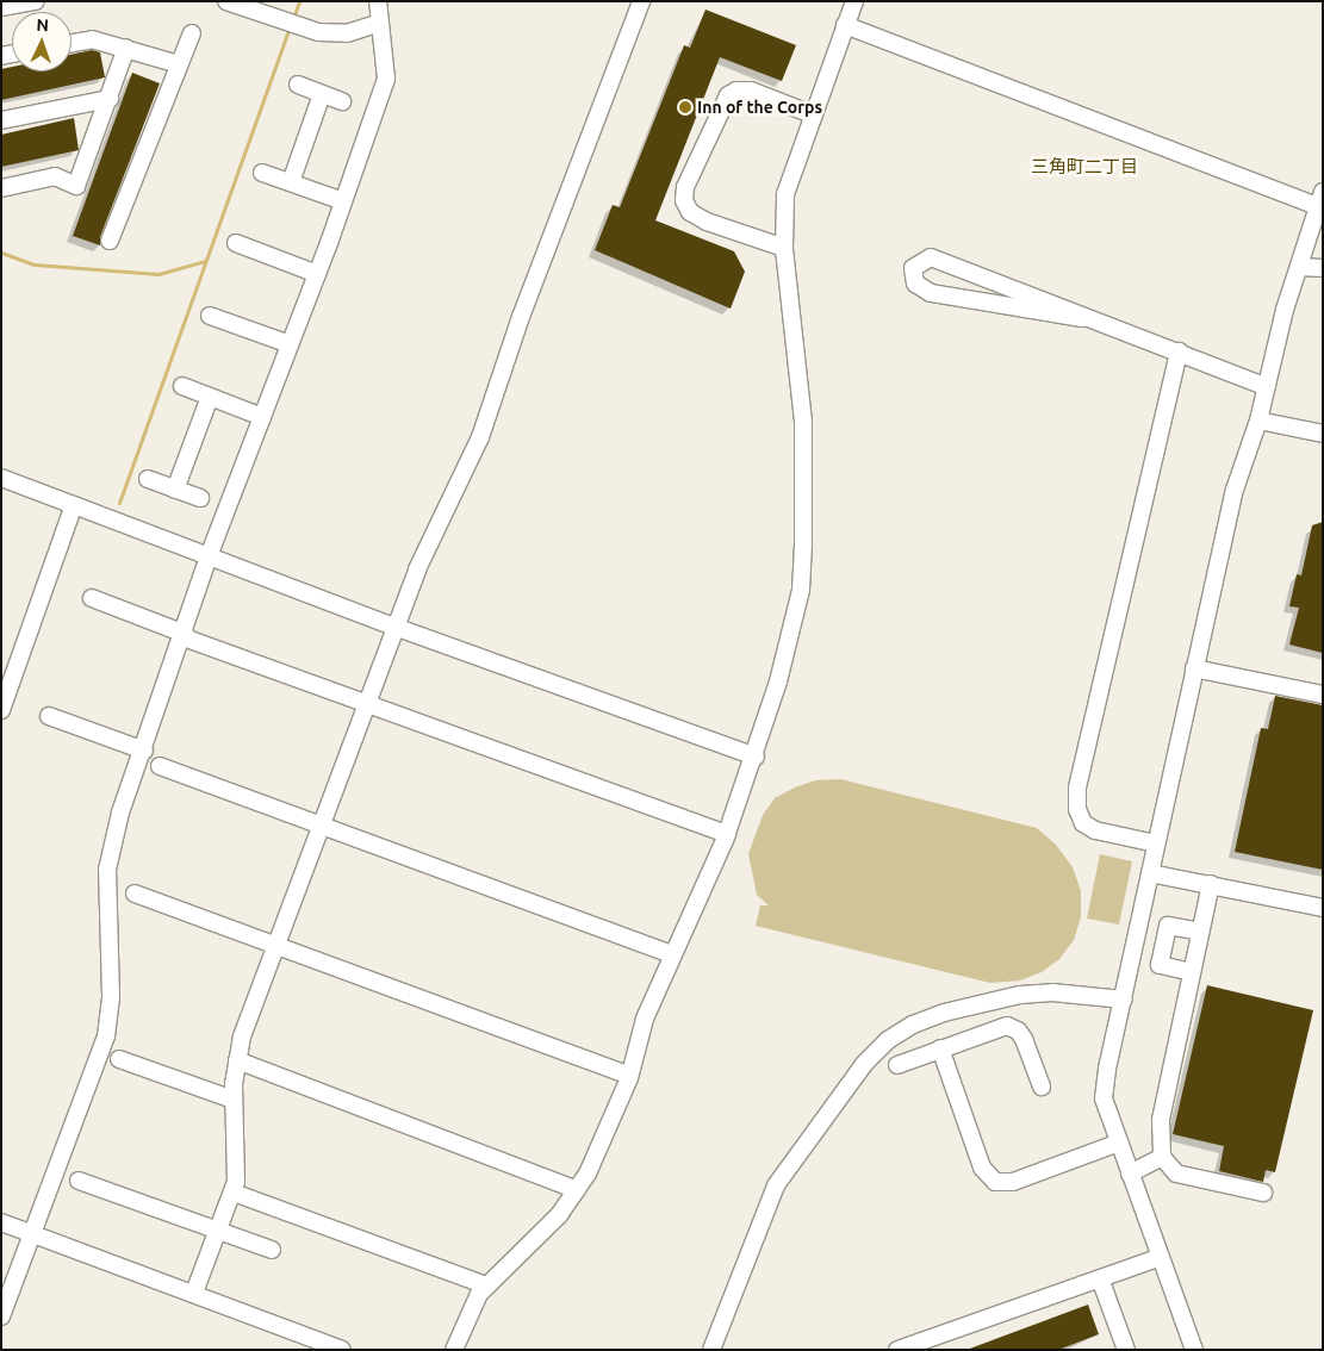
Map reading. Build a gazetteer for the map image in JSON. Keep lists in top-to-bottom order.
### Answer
{
  "districts": ["三角町二丁目"],
  "places": ["Inn of the Corps"],
  "north": "top"
}
